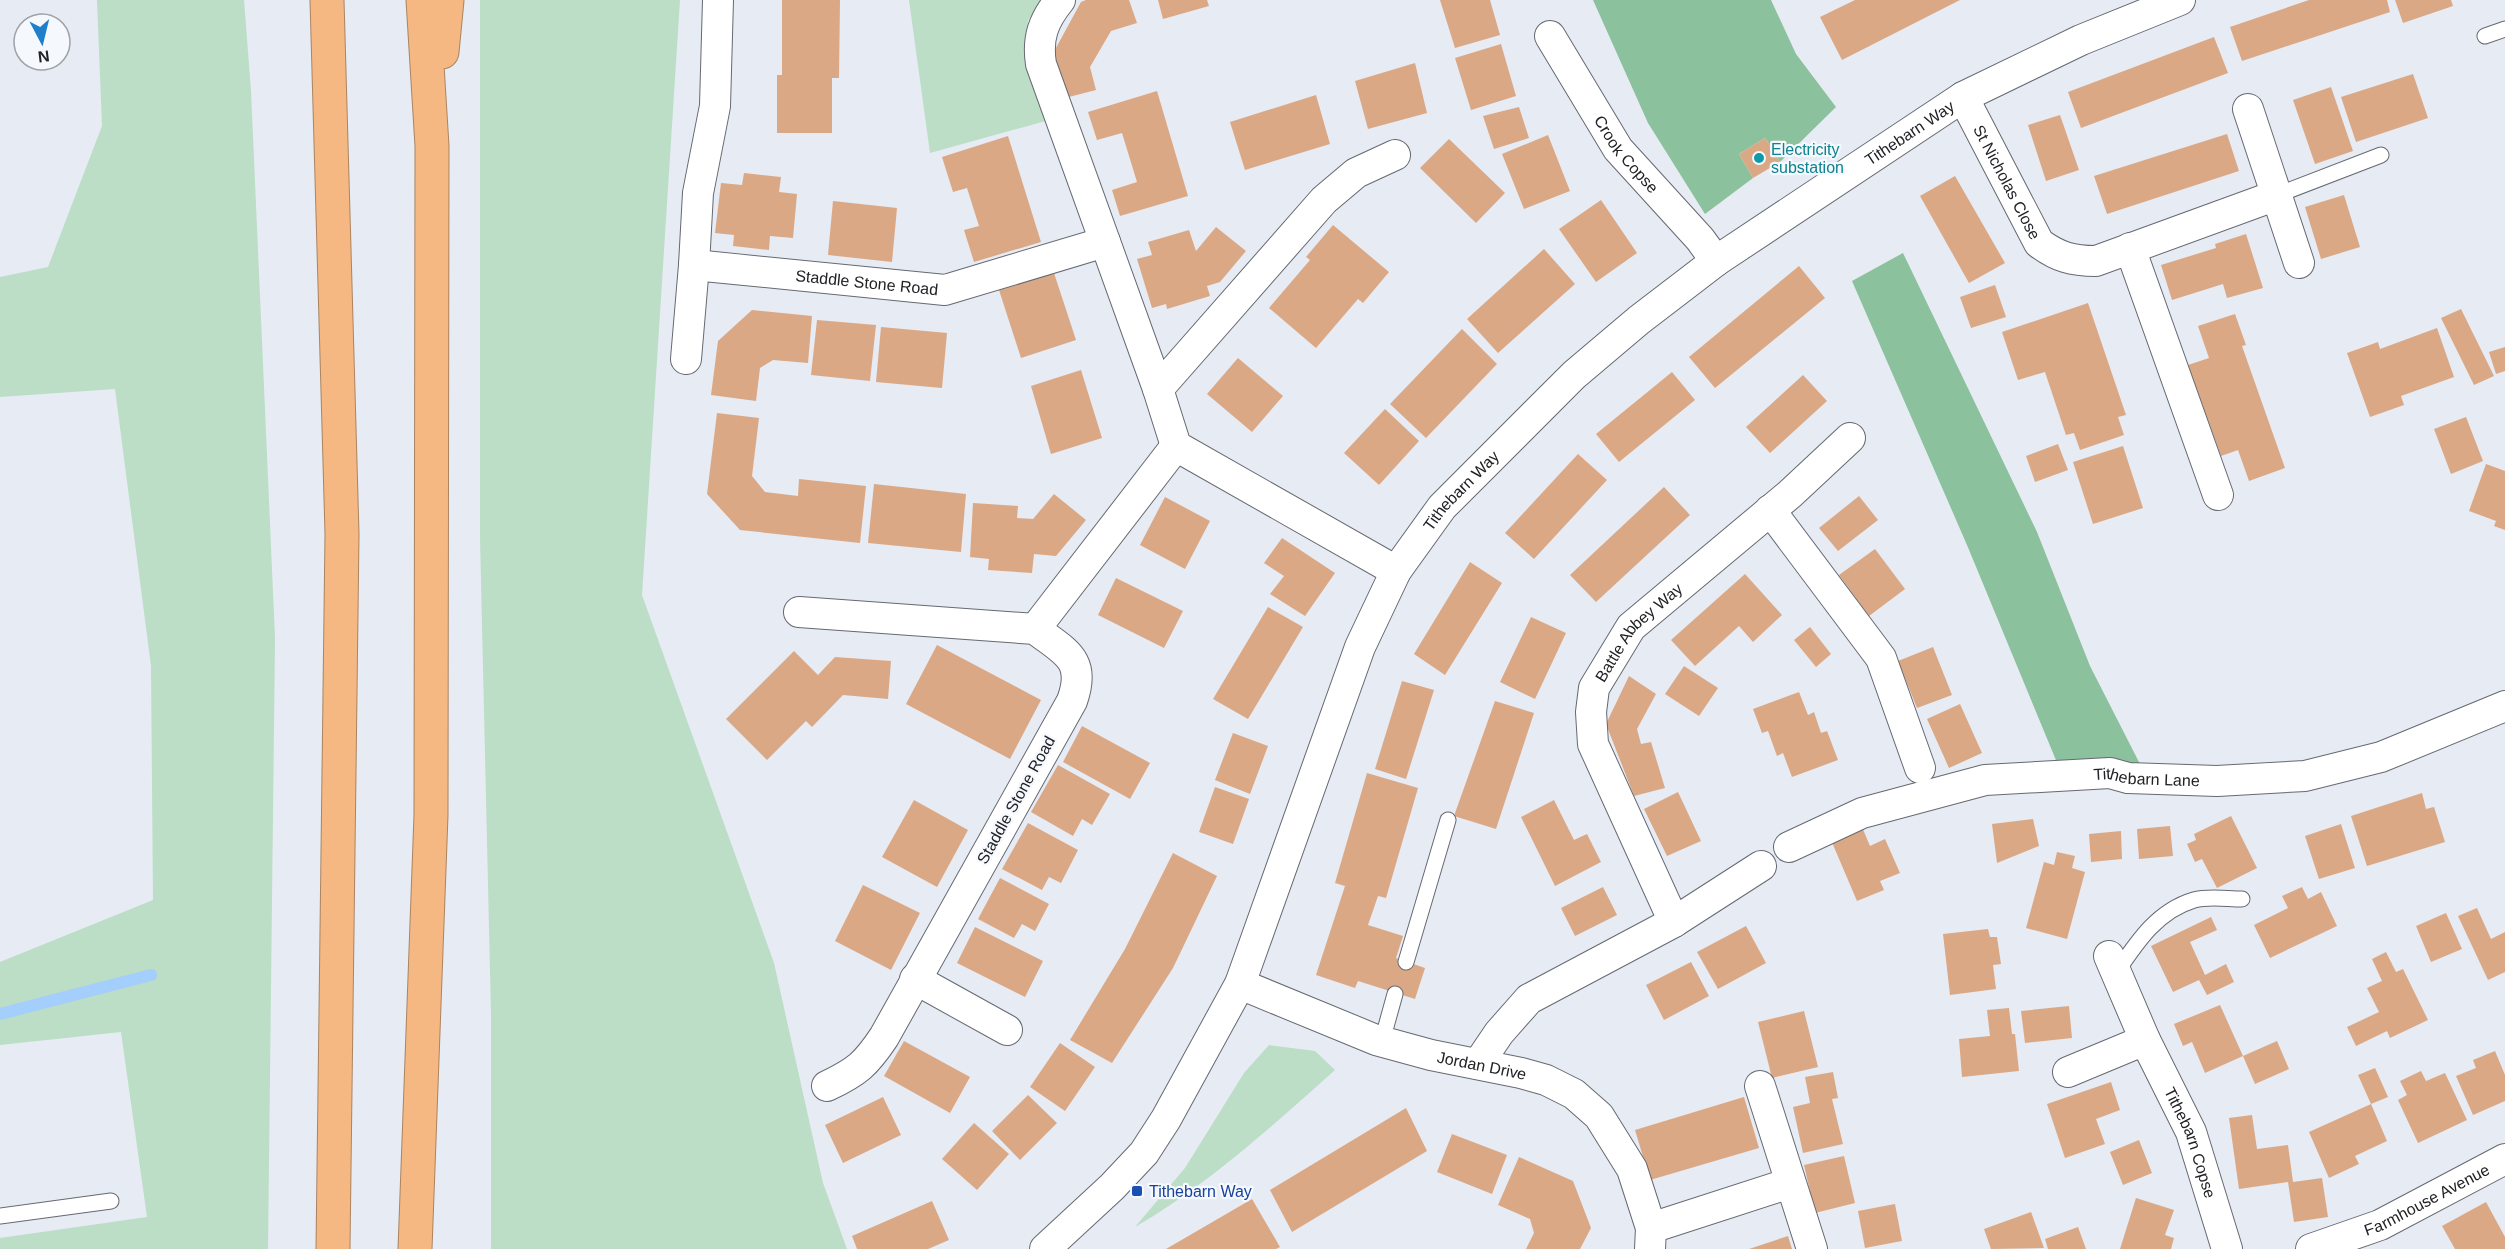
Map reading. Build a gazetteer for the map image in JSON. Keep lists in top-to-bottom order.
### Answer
{
  "streets": {
    "street": [
      "Tithebarn Way",
      "Crook Copse",
      "St Nicholas Close",
      "Staddle Stone Road",
      "Battle Abbey Way",
      "Tithebarn Lane",
      "Jordan Drive",
      "Tithebarn Copse",
      "Farmhouse Avenue"
    ]
  },
  "crossings": [
    ["Tithebarn Way", "Crook Copse"],
    ["Tithebarn Way", "St Nicholas Close"],
    ["Tithebarn Way", "Jordan Drive"]
  ],
  "places": {
    "other": ["Electricity substation"],
    "transit": ["Tithebarn Way"]
  },
  "north": "bottom"
}
